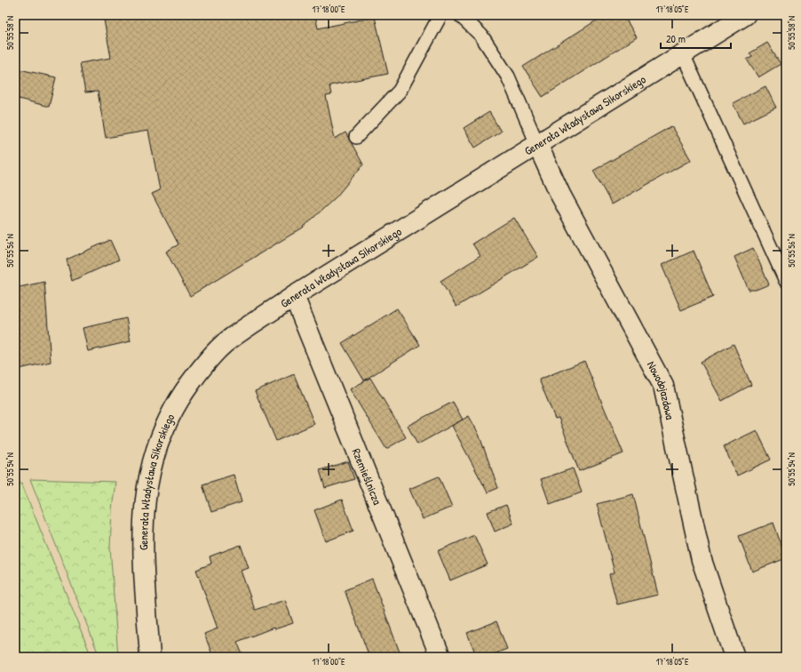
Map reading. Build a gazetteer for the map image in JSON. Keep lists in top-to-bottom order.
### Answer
{
  "streets": {
    "street": ["Generała Władysława Sikorskiego", "Nowodojazdowa", "Rzemieślnicza"]
  },
  "crossings": [
    ["Generała Władysława Sikorskiego", "Nowodojazdowa"],
    ["Generała Władysława Sikorskiego", "Rzemieślnicza"]
  ],
  "scale_bar": "20 m",
  "coordinates": [
    "17°18'00\"E",
    "17°18'05\"E",
    "50°55'58\"N",
    "50°55'56\"N",
    "50°55'54\"N"
  ]
}
